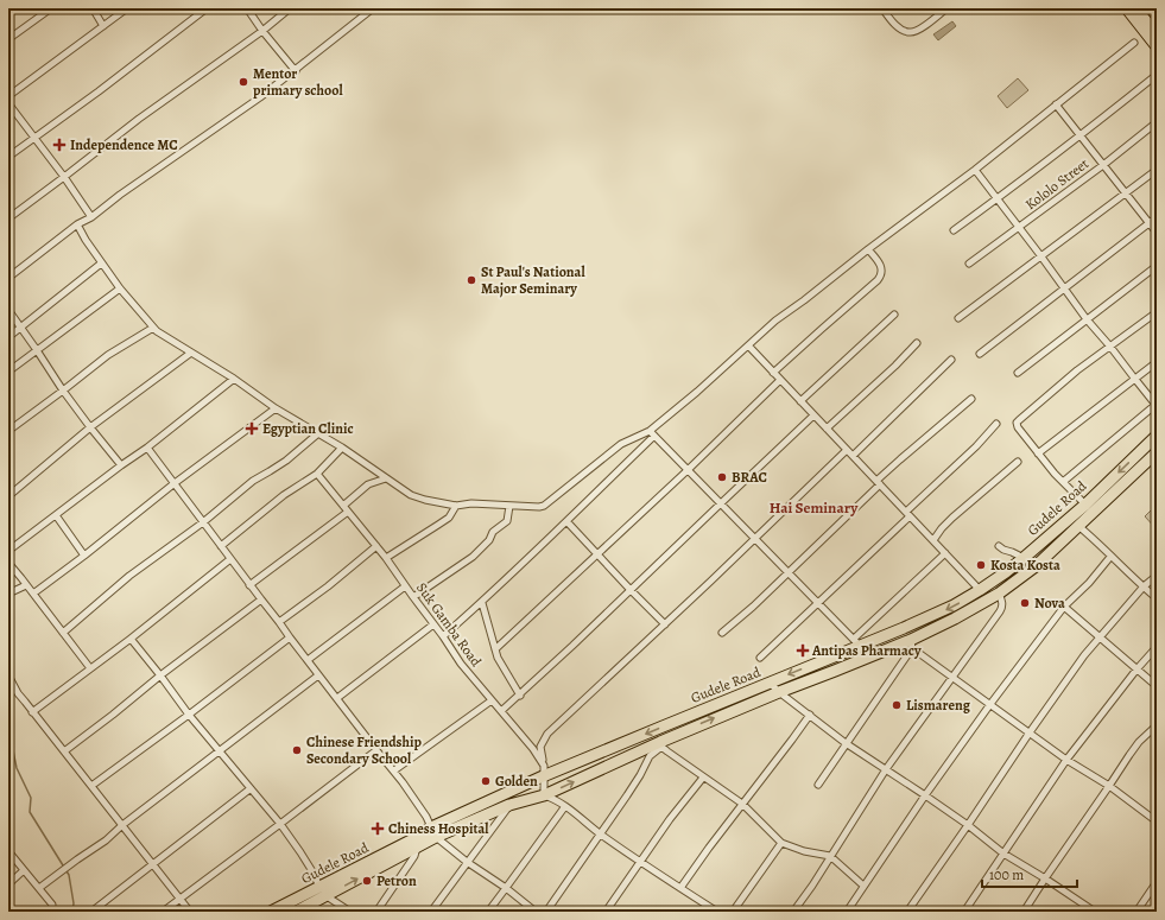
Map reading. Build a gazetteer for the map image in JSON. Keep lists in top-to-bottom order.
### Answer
{
  "streets": {
    "highway": ["Gudele Road"],
    "street": ["Kololo Street", "Suk Gamba Road"]
  },
  "crossings": [
    ["Gudele Road", "Suk Gamba Road"]
  ],
  "districts": ["Hai Seminary"],
  "places": {
    "other": [
      "Mentor primary school",
      "St Paul's National Major Seminary",
      "BRAC",
      "Kosta Kosta",
      "Nova",
      "Lismareng",
      "Chinese Friendship Secondary School",
      "Golden",
      "Petron"
    ],
    "health": [
      "Independence MC",
      "Egyptian Clinic",
      "Antipas Pharmacy",
      "Chiness Hospital"
    ]
  },
  "scale_bar": "100 m"
}
